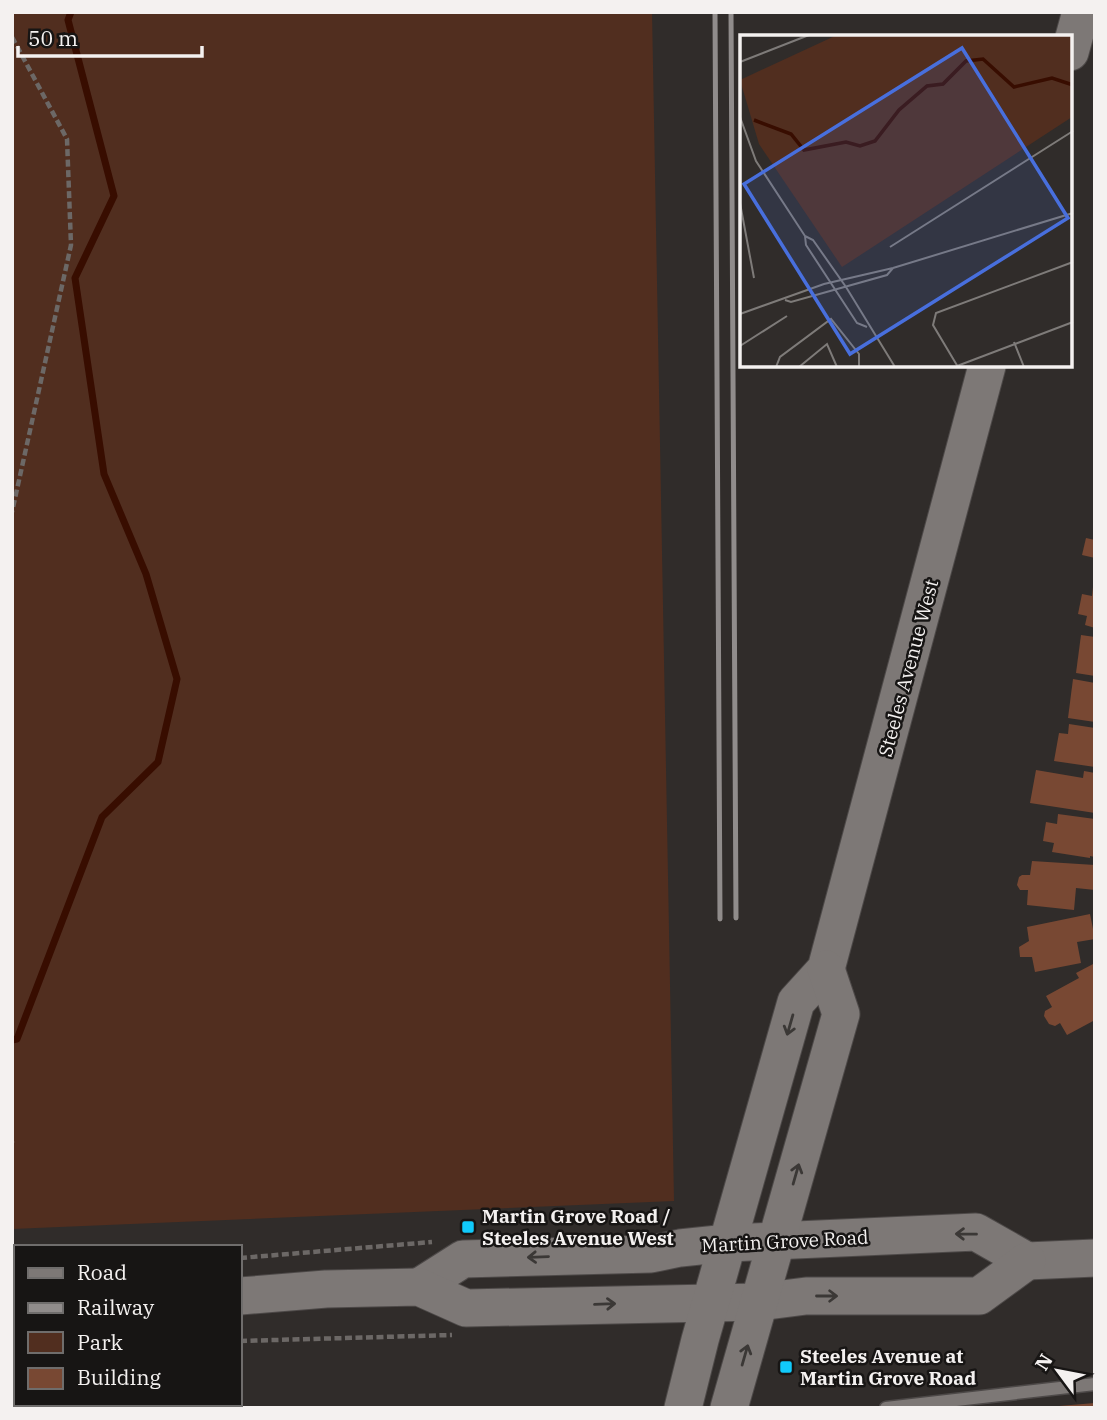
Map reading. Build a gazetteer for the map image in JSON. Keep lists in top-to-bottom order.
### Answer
{
  "streets": {
    "main road": ["Steeles Avenue West", "Martin Grove Road"]
  },
  "crossings": [
    ["Steeles Avenue West", "Martin Grove Road"]
  ],
  "places": {
    "transit": ["Martin Grove Road / Steeles Avenue West", "Steeles Avenue at Martin Grove Road"]
  },
  "legend": [
    "Road",
    "Railway",
    "Park",
    "Building"
  ],
  "scale_bar": "50 m",
  "north": "top left"
}
